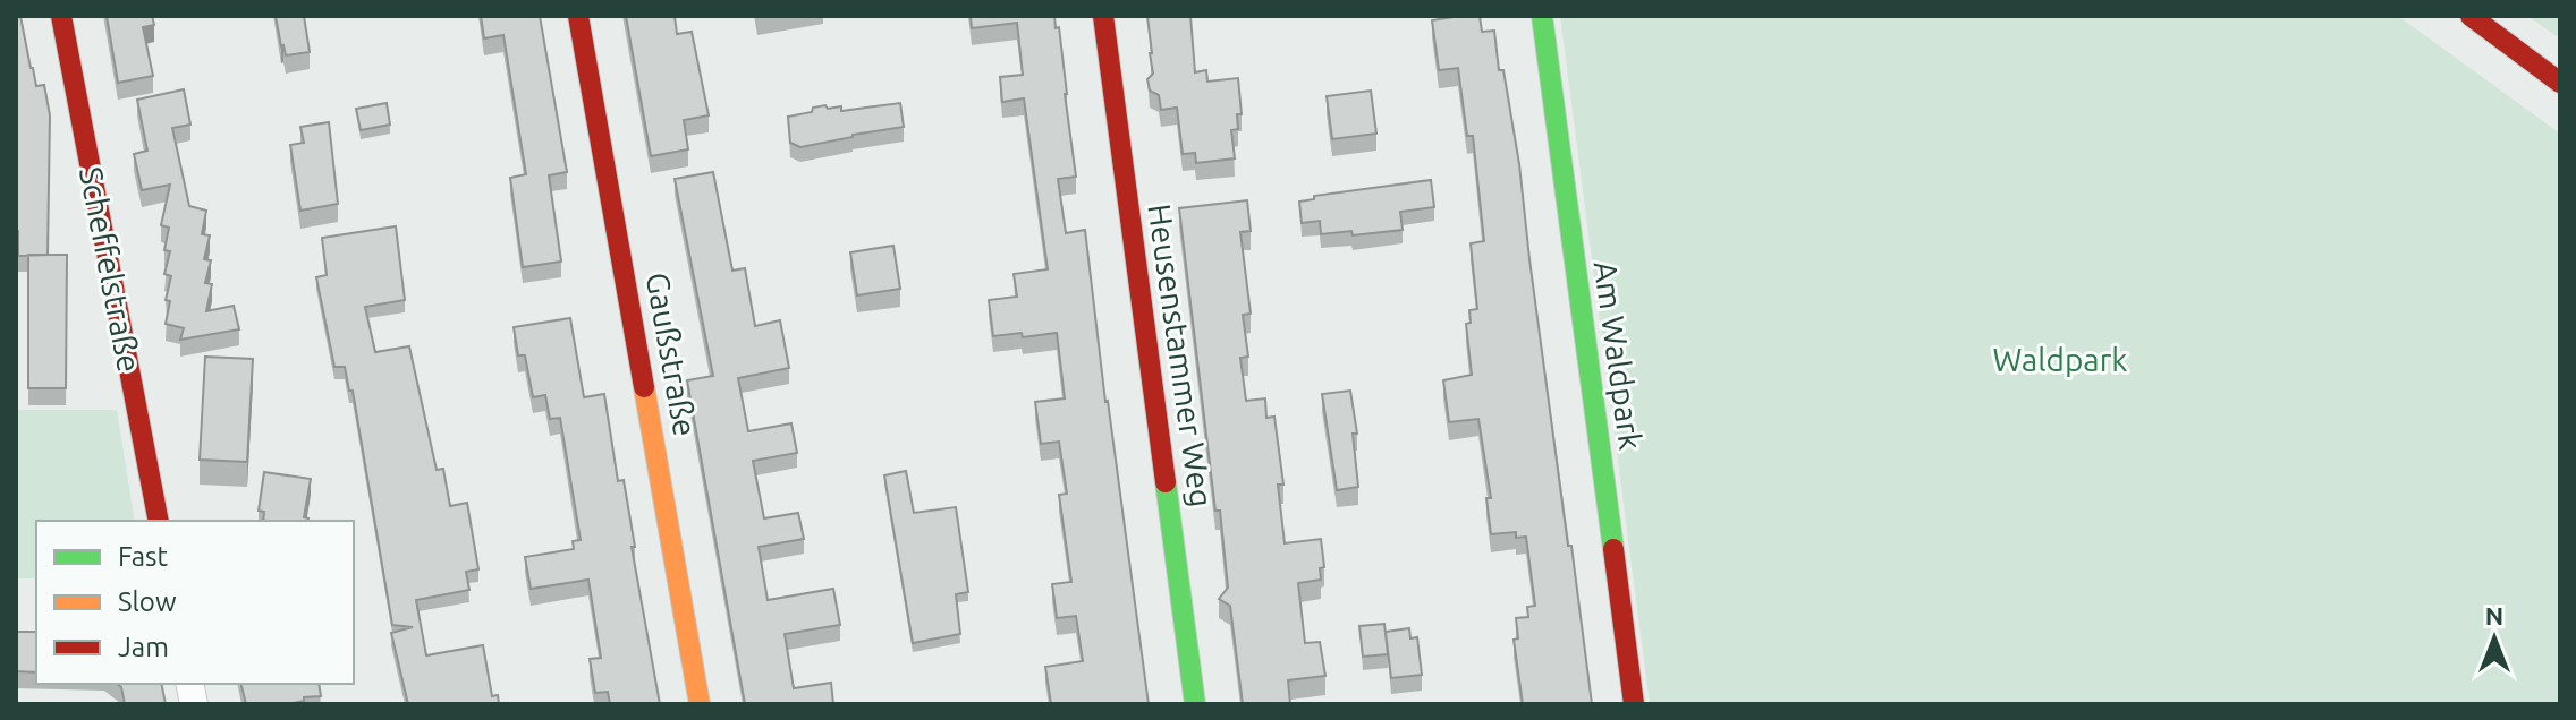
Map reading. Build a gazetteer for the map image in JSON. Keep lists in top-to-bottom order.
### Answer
{
  "streets": {
    "street": [
      "Scheffelstraße",
      "Gaußstraße",
      "Heusenstammer Weg",
      "Am Waldpark"
    ]
  },
  "parks": ["Waldpark"],
  "legend": ["Fast", "Slow", "Jam"],
  "north": "top"
}
